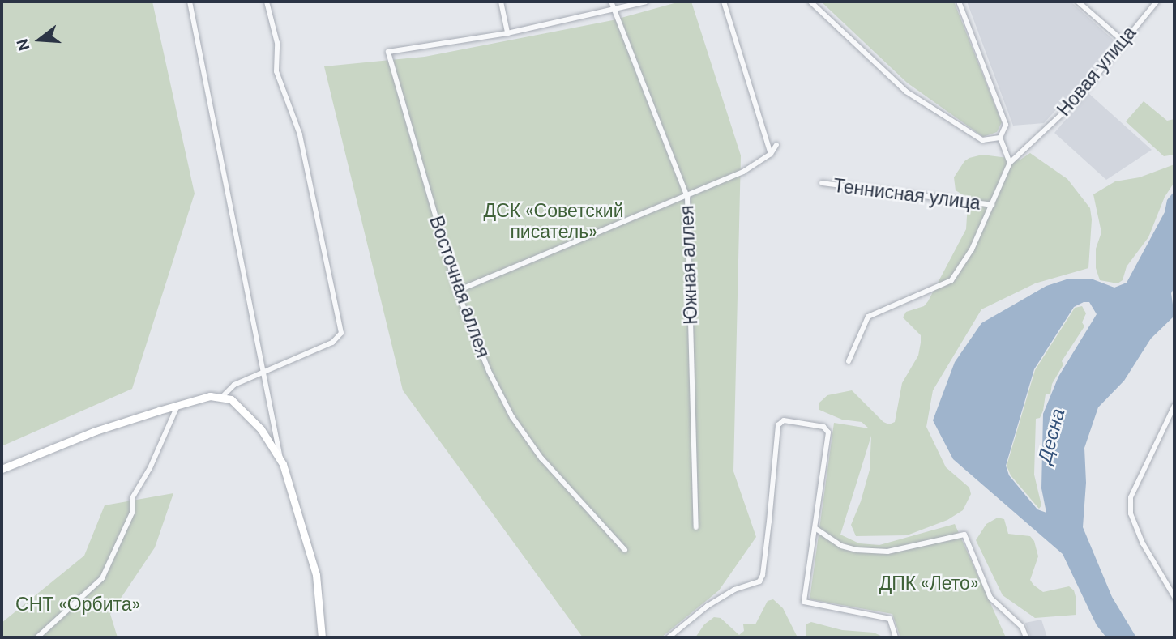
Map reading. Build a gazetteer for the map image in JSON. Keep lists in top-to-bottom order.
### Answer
{
  "streets": {
    "street": [
      "Новая улица",
      "Теннисная улица",
      "Южная аллея",
      "Восточная аллея"
    ]
  },
  "water": ["Десна"],
  "parks": ["ДСК «Советский писатель»", "ДПК «Лето»", "СНТ «Орбита»"],
  "north": "left"
}
